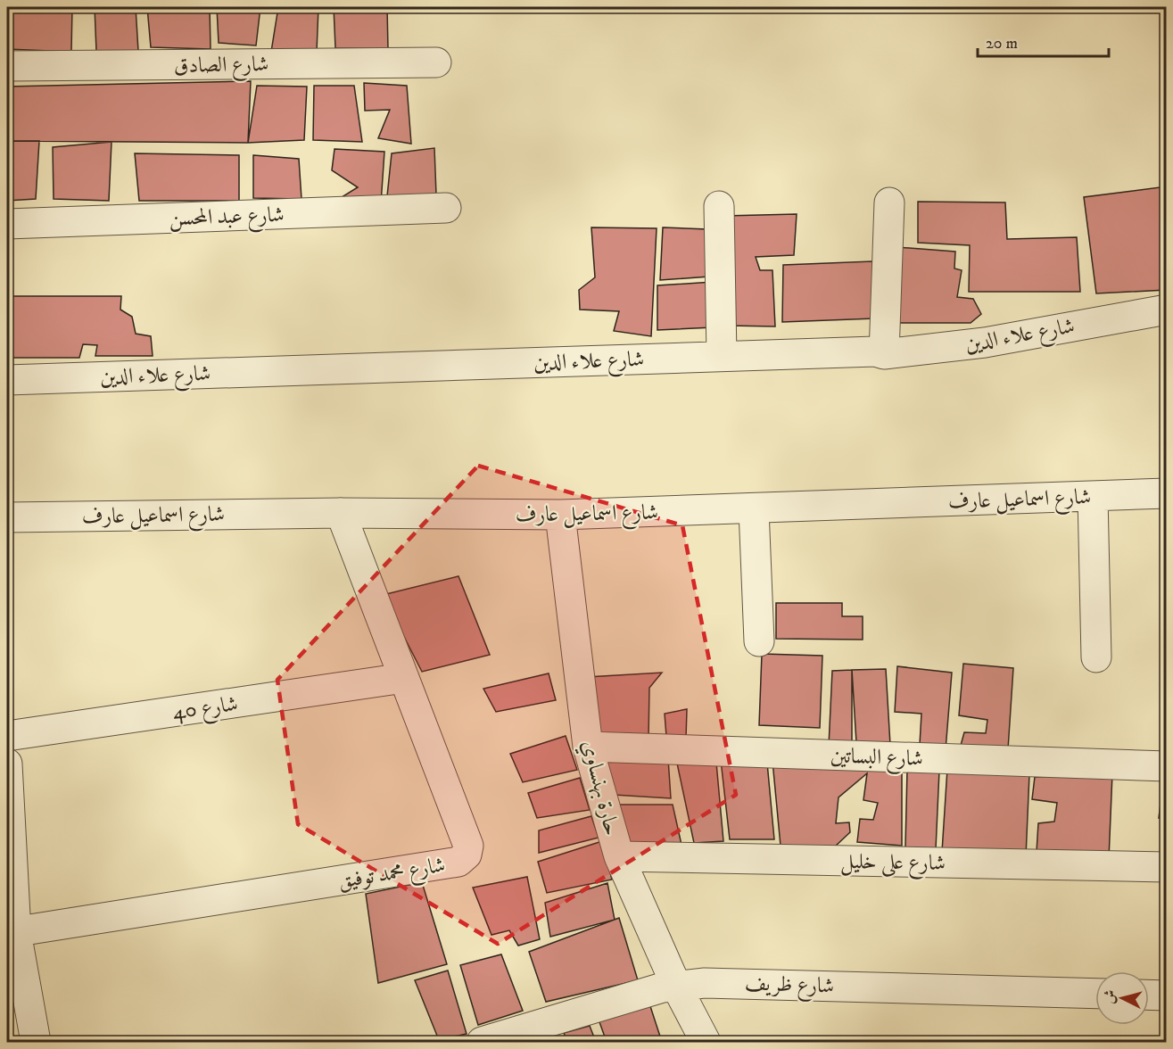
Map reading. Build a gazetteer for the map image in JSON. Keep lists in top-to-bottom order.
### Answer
{
  "streets": {
    "street": [
      "شارع الصادق",
      "شارع عبد المحسن",
      "شارع علاء الدين",
      "شارع اسماعيل عارف",
      "شارع 40",
      "شارع البساتين",
      "حارة بهنساوي",
      "شارع على خليل",
      "شارع محمد توفيق",
      "شارع ظريف"
    ]
  },
  "crossings": [
    ["شارع اسماعيل عارف", "حارة بهنساوي"],
    ["شارع اسماعيل عارف", "شارع محمد توفيق"],
    ["شارع 40", "شارع محمد توفيق"],
    ["شارع البساتين", "حارة بهنساوي"],
    ["حارة بهنساوي", "شارع على خليل"],
    ["حارة بهنساوي", "شارع ظريف"]
  ],
  "scale_bar": "20 m",
  "north": "left"
}
